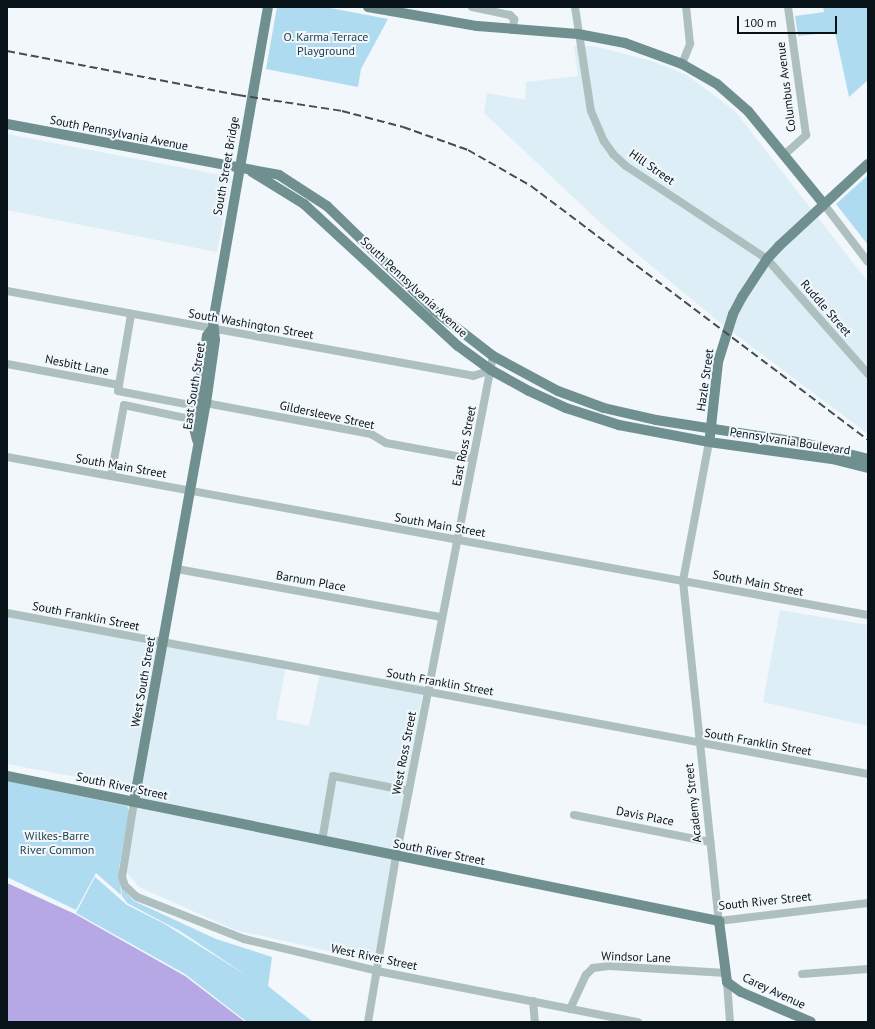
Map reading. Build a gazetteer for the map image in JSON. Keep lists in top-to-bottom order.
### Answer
{
  "streets": {
    "main road": [
      "South Pennsylvania Avenue",
      "South Street Bridge",
      "Hazle Street",
      "East South Street",
      "Pennsylvania Boulevard",
      "West South Street",
      "South River Street",
      "Academy Street",
      "Carey Avenue"
    ],
    "street": [
      "Columbus Avenue",
      "Hill Street",
      "Ruddle Street",
      "South Washington Street",
      "Nesbitt Lane",
      "Gildersleeve Street",
      "East Ross Street",
      "South Main Street",
      "Barnum Place",
      "South Franklin Street",
      "West Ross Street",
      "Davis Place",
      "West River Street",
      "Windsor Lane"
    ]
  },
  "crossings": [
    ["South Pennsylvania Avenue", "South Washington Street"],
    ["South Pennsylvania Avenue", "Hazle Street"],
    ["South Pennsylvania Avenue", "Pennsylvania Boulevard"],
    ["South Pennsylvania Avenue", "East Ross Street"],
    ["South Street Bridge", "South Washington Street"],
    ["South Street Bridge", "East South Street"],
    ["Hill Street", "Ruddle Street"],
    ["Hill Street", "Hazle Street"],
    ["Ruddle Street", "Hazle Street"],
    ["South Washington Street", "East South Street"],
    ["South Washington Street", "East Ross Street"],
    ["Nesbitt Lane", "East South Street"],
    ["Nesbitt Lane", "Gildersleeve Street"],
    ["Hazle Street", "Pennsylvania Boulevard"],
    ["Hazle Street", "South Main Street"],
    ["Hazle Street", "Academy Street"],
    ["East South Street", "Gildersleeve Street"],
    ["East South Street", "South Main Street"],
    ["East South Street", "West South Street"],
    ["Gildersleeve Street", "East Ross Street"],
    ["East Ross Street", "South Main Street"],
    ["East Ross Street", "West Ross Street"],
    ["South Main Street", "West South Street"],
    ["South Main Street", "West Ross Street"],
    ["South Main Street", "Academy Street"],
    ["Barnum Place", "West South Street"],
    ["Barnum Place", "West Ross Street"],
    ["South Franklin Street", "West South Street"],
    ["South Franklin Street", "West Ross Street"],
    ["South Franklin Street", "Academy Street"],
    ["West South Street", "South River Street"],
    ["West South Street", "West River Street"],
    ["West Ross Street", "South River Street"],
    ["West Ross Street", "West River Street"],
    ["South River Street", "Academy Street"],
    ["Academy Street", "Davis Place"],
    ["Academy Street", "Windsor Lane"],
    ["Academy Street", "Carey Avenue"],
    ["West River Street", "Windsor Lane"],
    ["Windsor Lane", "Carey Avenue"]
  ],
  "parks": ["O. Karma Terrace Playground", "Wilkes-Barre River Common"],
  "scale_bar": "100 m"
}
